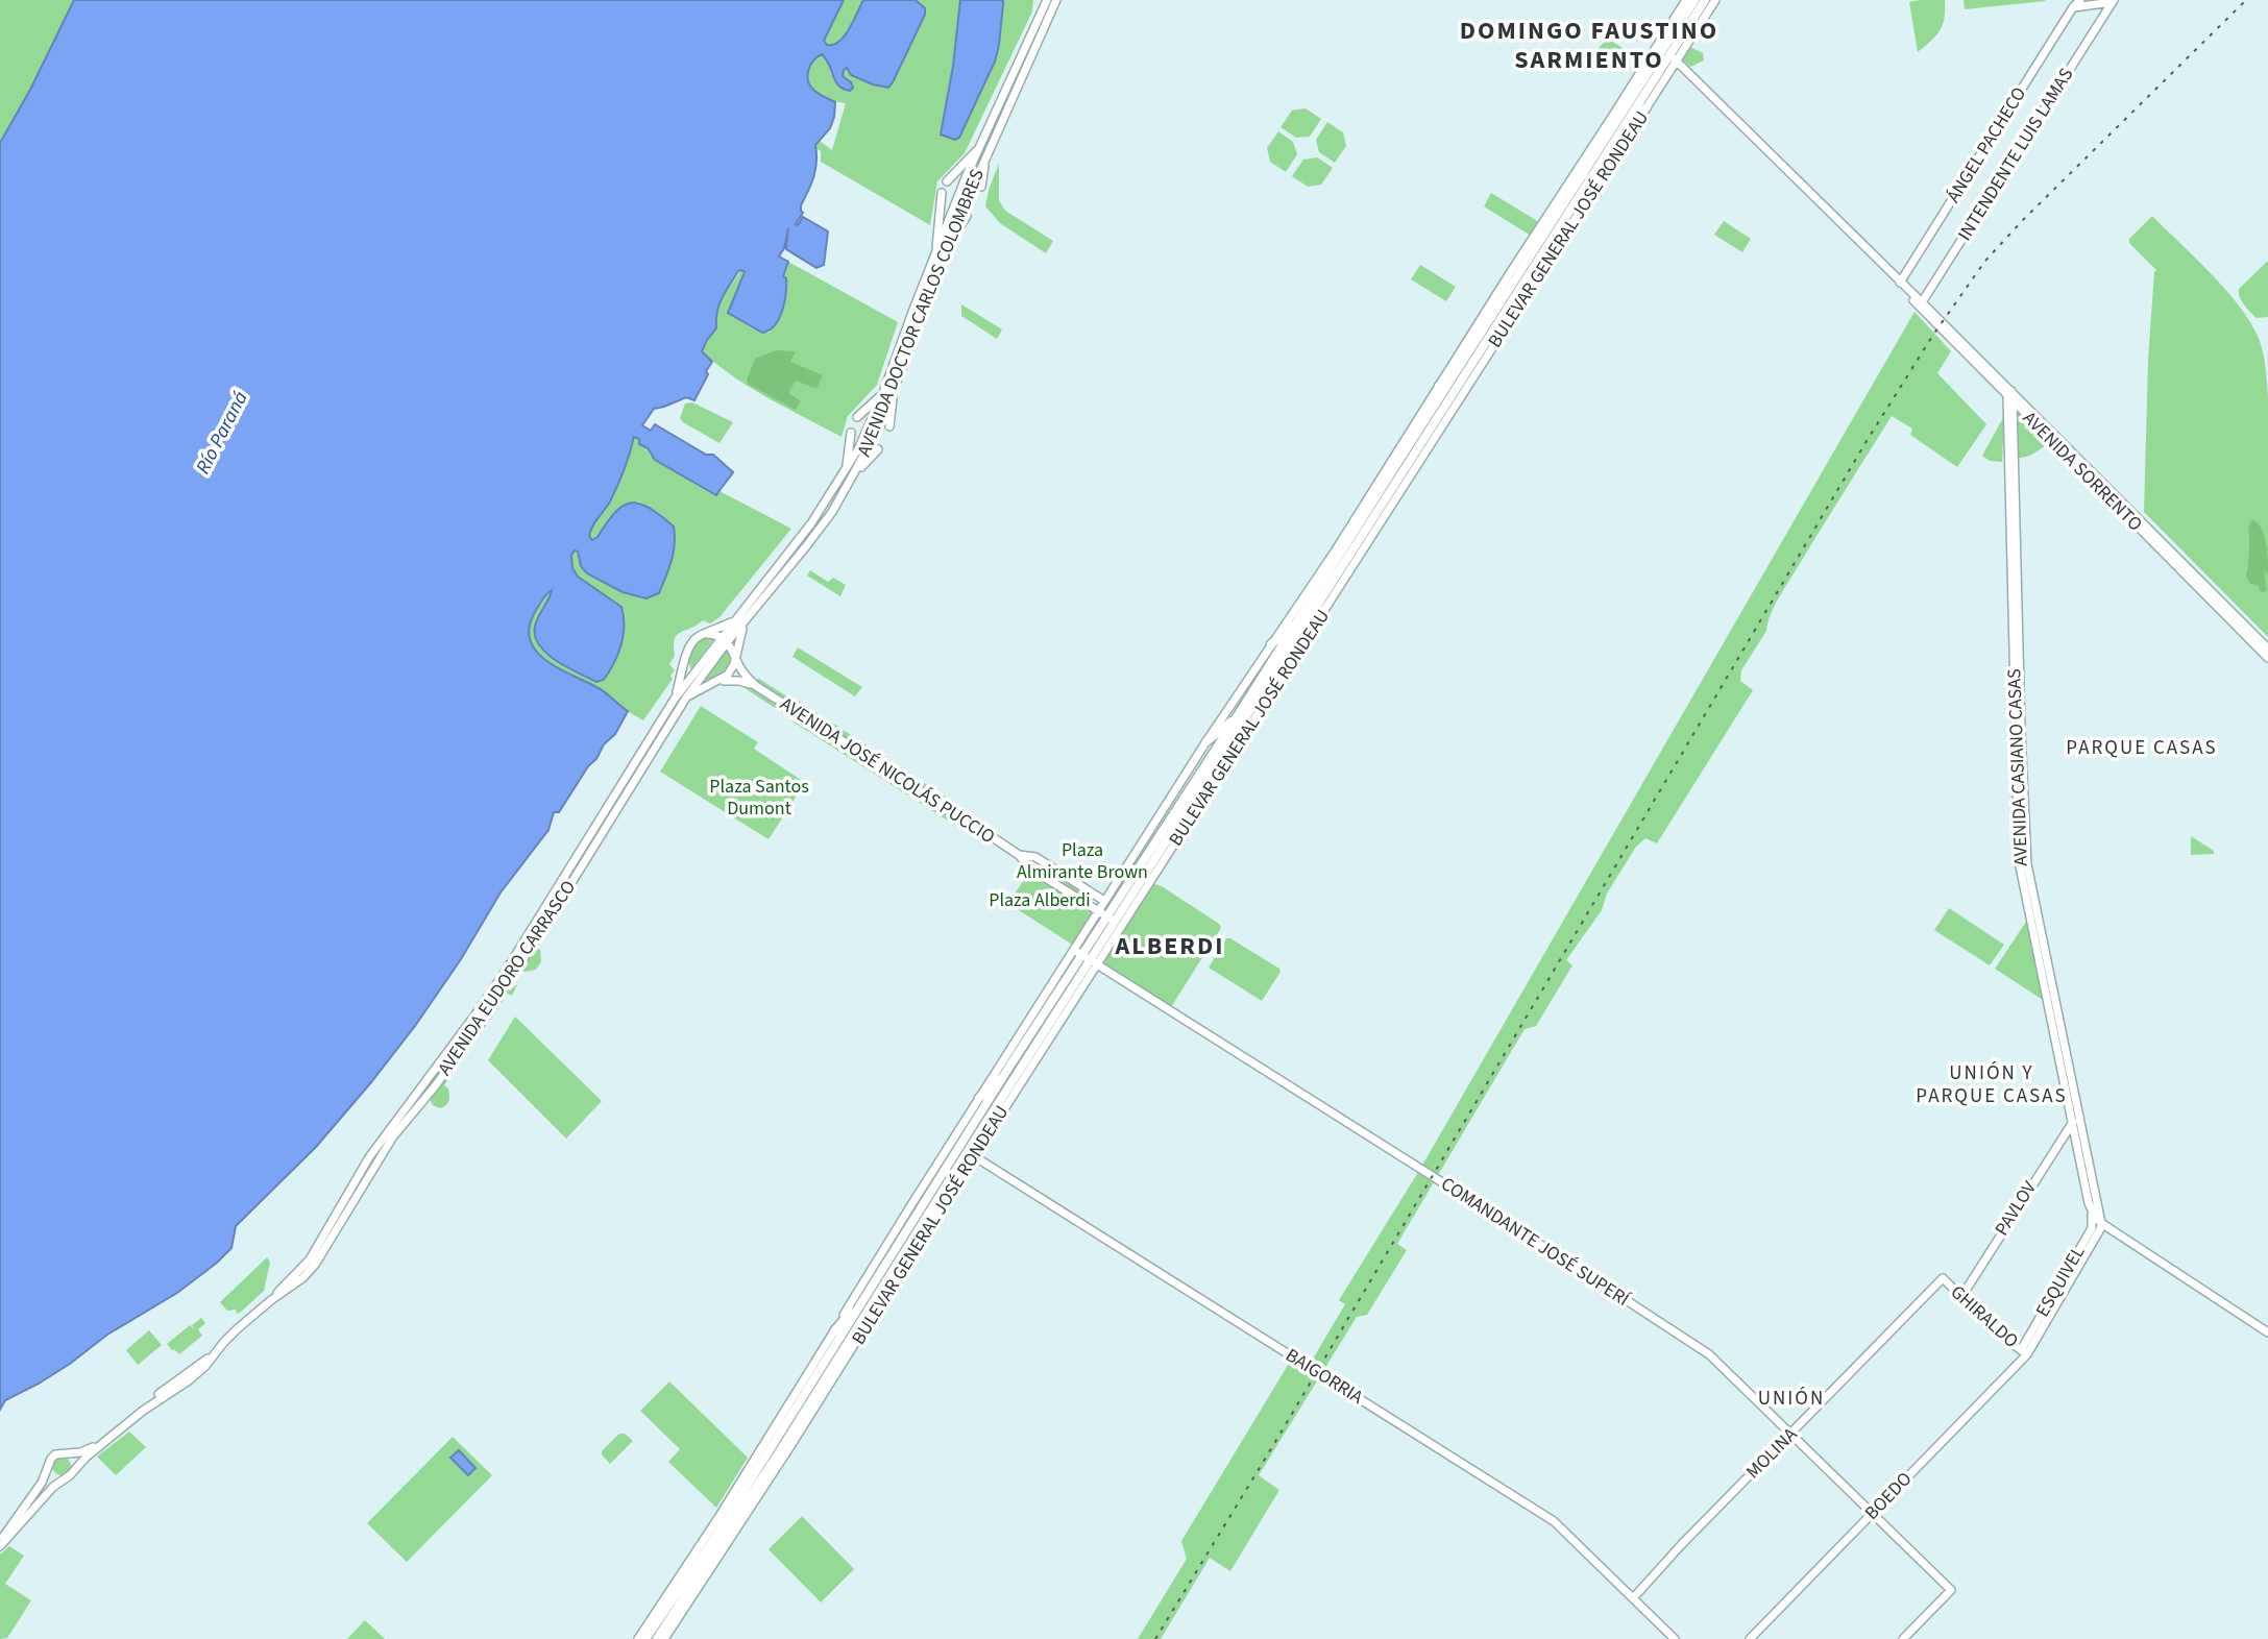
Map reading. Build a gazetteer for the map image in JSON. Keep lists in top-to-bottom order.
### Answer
{
  "streets": {
    "main road": [
      "ÁNGEL PACHECO",
      "INTENDENTE LUIS LAMAS",
      "BULEVAR GENERAL JOSÉ RONDEAU",
      "AVENIDA DOCTOR CARLOS COLOMBRES",
      "AVENIDA SORRENTO",
      "AVENIDA CASIANO CASAS",
      "AVENIDA JOSÉ NICOLÁS PUCCIO",
      "AVENIDA EUDORO CARRASCO",
      "PAVLOV",
      "COMANDANTE JOSÉ SUPERÍ",
      "ESQUIVEL",
      "GHIRALDO",
      "BAIGORRIA",
      "MOLINA",
      "BOEDO"
    ]
  },
  "crossings": [
    ["ÁNGEL PACHECO", "AVENIDA SORRENTO"],
    ["INTENDENTE LUIS LAMAS", "AVENIDA SORRENTO"],
    ["BULEVAR GENERAL JOSÉ RONDEAU", "AVENIDA SORRENTO"],
    ["BULEVAR GENERAL JOSÉ RONDEAU", "AVENIDA JOSÉ NICOLÁS PUCCIO"],
    ["BULEVAR GENERAL JOSÉ RONDEAU", "COMANDANTE JOSÉ SUPERÍ"],
    ["BULEVAR GENERAL JOSÉ RONDEAU", "BAIGORRIA"],
    ["AVENIDA DOCTOR CARLOS COLOMBRES", "AVENIDA JOSÉ NICOLÁS PUCCIO"],
    ["AVENIDA DOCTOR CARLOS COLOMBRES", "AVENIDA EUDORO CARRASCO"],
    ["AVENIDA SORRENTO", "AVENIDA CASIANO CASAS"],
    ["AVENIDA CASIANO CASAS", "PAVLOV"],
    ["AVENIDA CASIANO CASAS", "ESQUIVEL"],
    ["AVENIDA JOSÉ NICOLÁS PUCCIO", "AVENIDA EUDORO CARRASCO"],
    ["PAVLOV", "GHIRALDO"],
    ["COMANDANTE JOSÉ SUPERÍ", "MOLINA"],
    ["COMANDANTE JOSÉ SUPERÍ", "BOEDO"],
    ["ESQUIVEL", "GHIRALDO"],
    ["ESQUIVEL", "BOEDO"],
    ["GHIRALDO", "MOLINA"],
    ["GHIRALDO", "BOEDO"],
    ["BAIGORRIA", "MOLINA"]
  ],
  "districts": [
    "DOMINGO FAUSTINO SARMIENTO",
    "PARQUE CASAS",
    "ALBERDI",
    "UNIÓN Y PARQUE CASAS",
    "UNIÓN"
  ],
  "water": ["Río Paraná"],
  "parks": ["Plaza Santos Dumont", "Plaza Almirante Brown", "Plaza Alberdi"]
}
